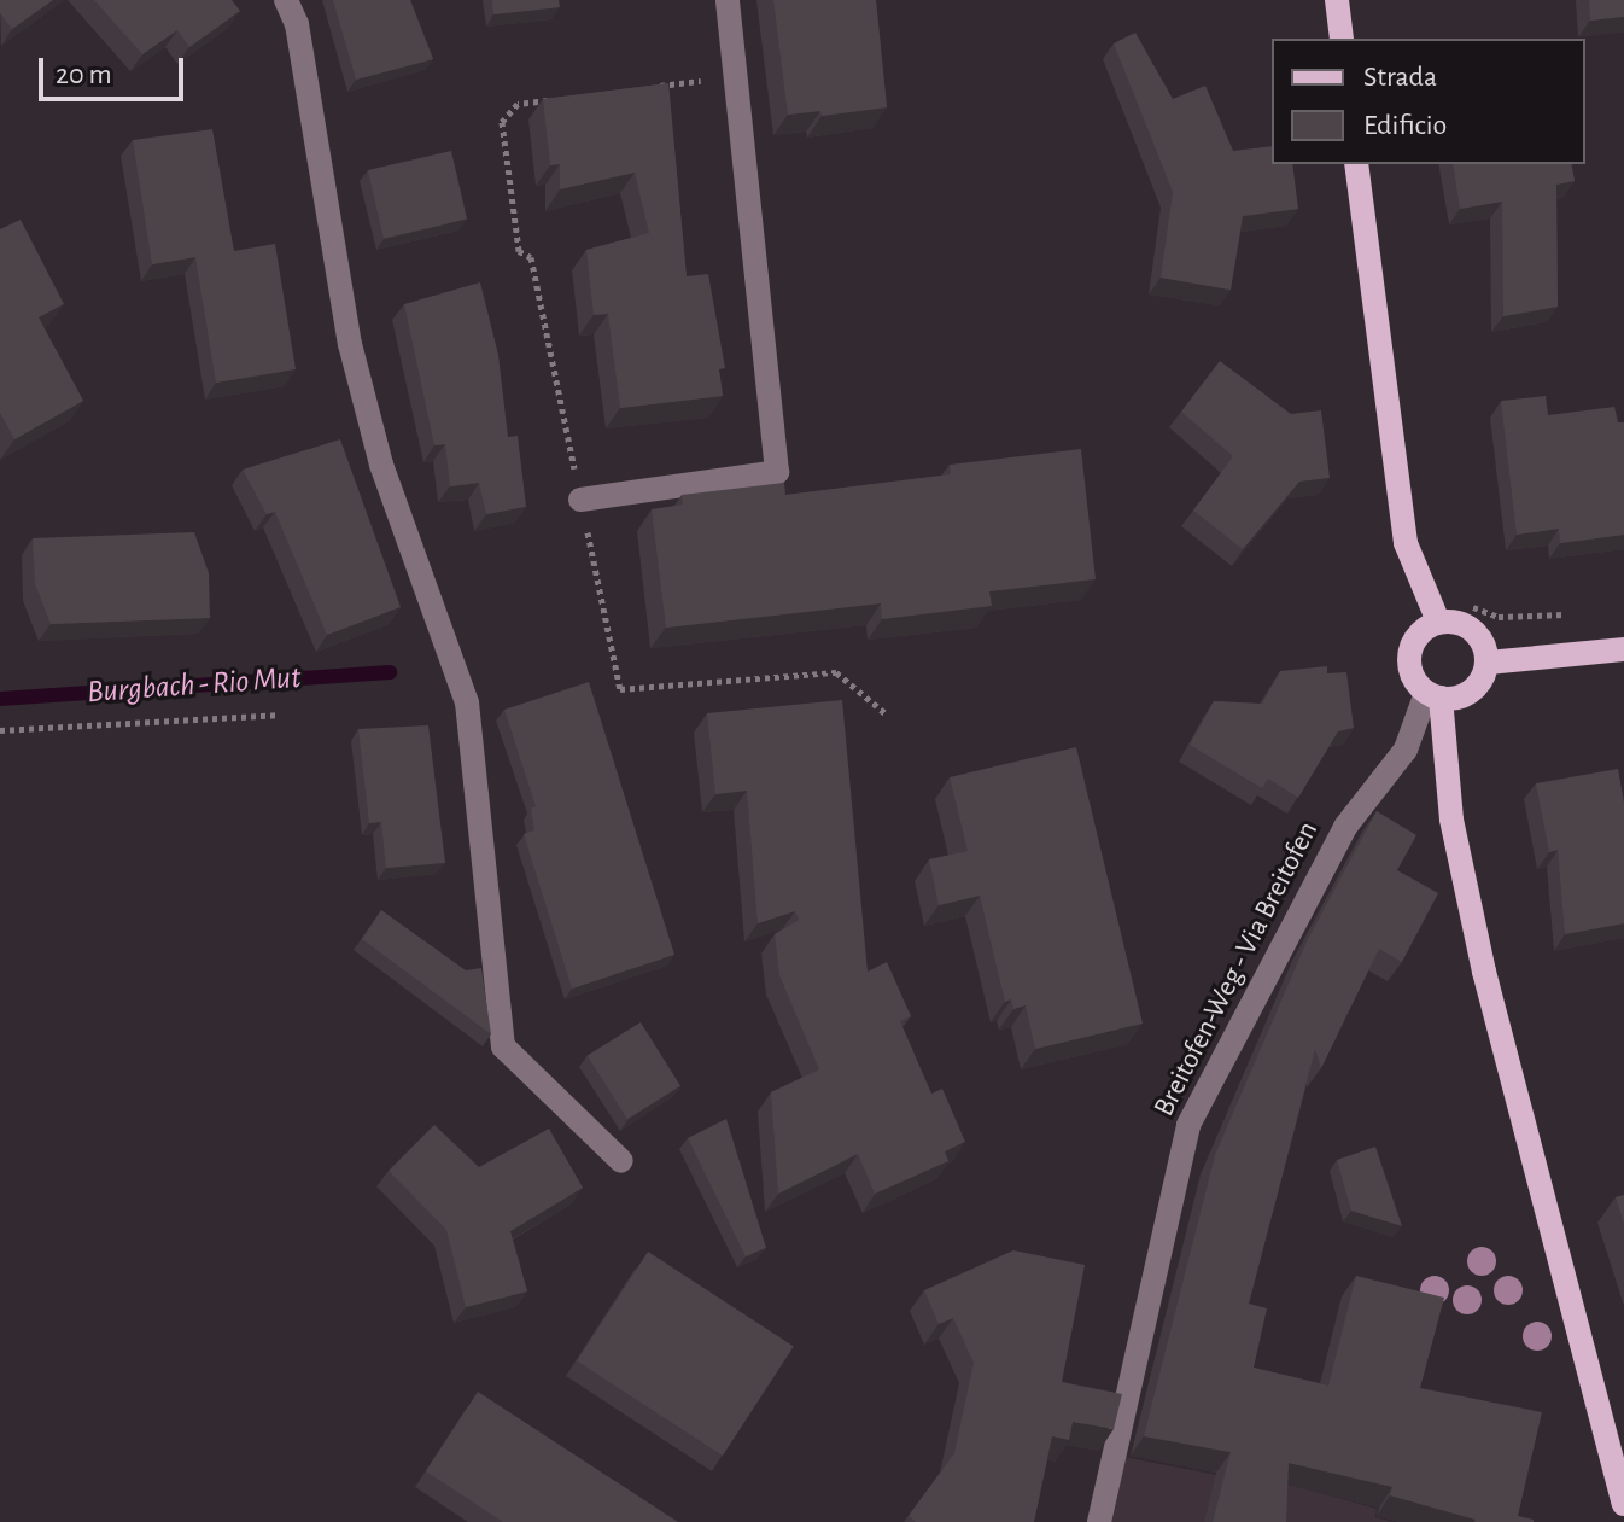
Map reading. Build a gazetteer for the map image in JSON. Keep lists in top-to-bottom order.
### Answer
{
  "streets": {
    "street": ["Breitofen-Weg - Via Breitofen"]
  },
  "water": ["Burgbach - Rio Mut"],
  "legend": ["Strada", "Edificio"],
  "scale_bar": "20 m"
}
